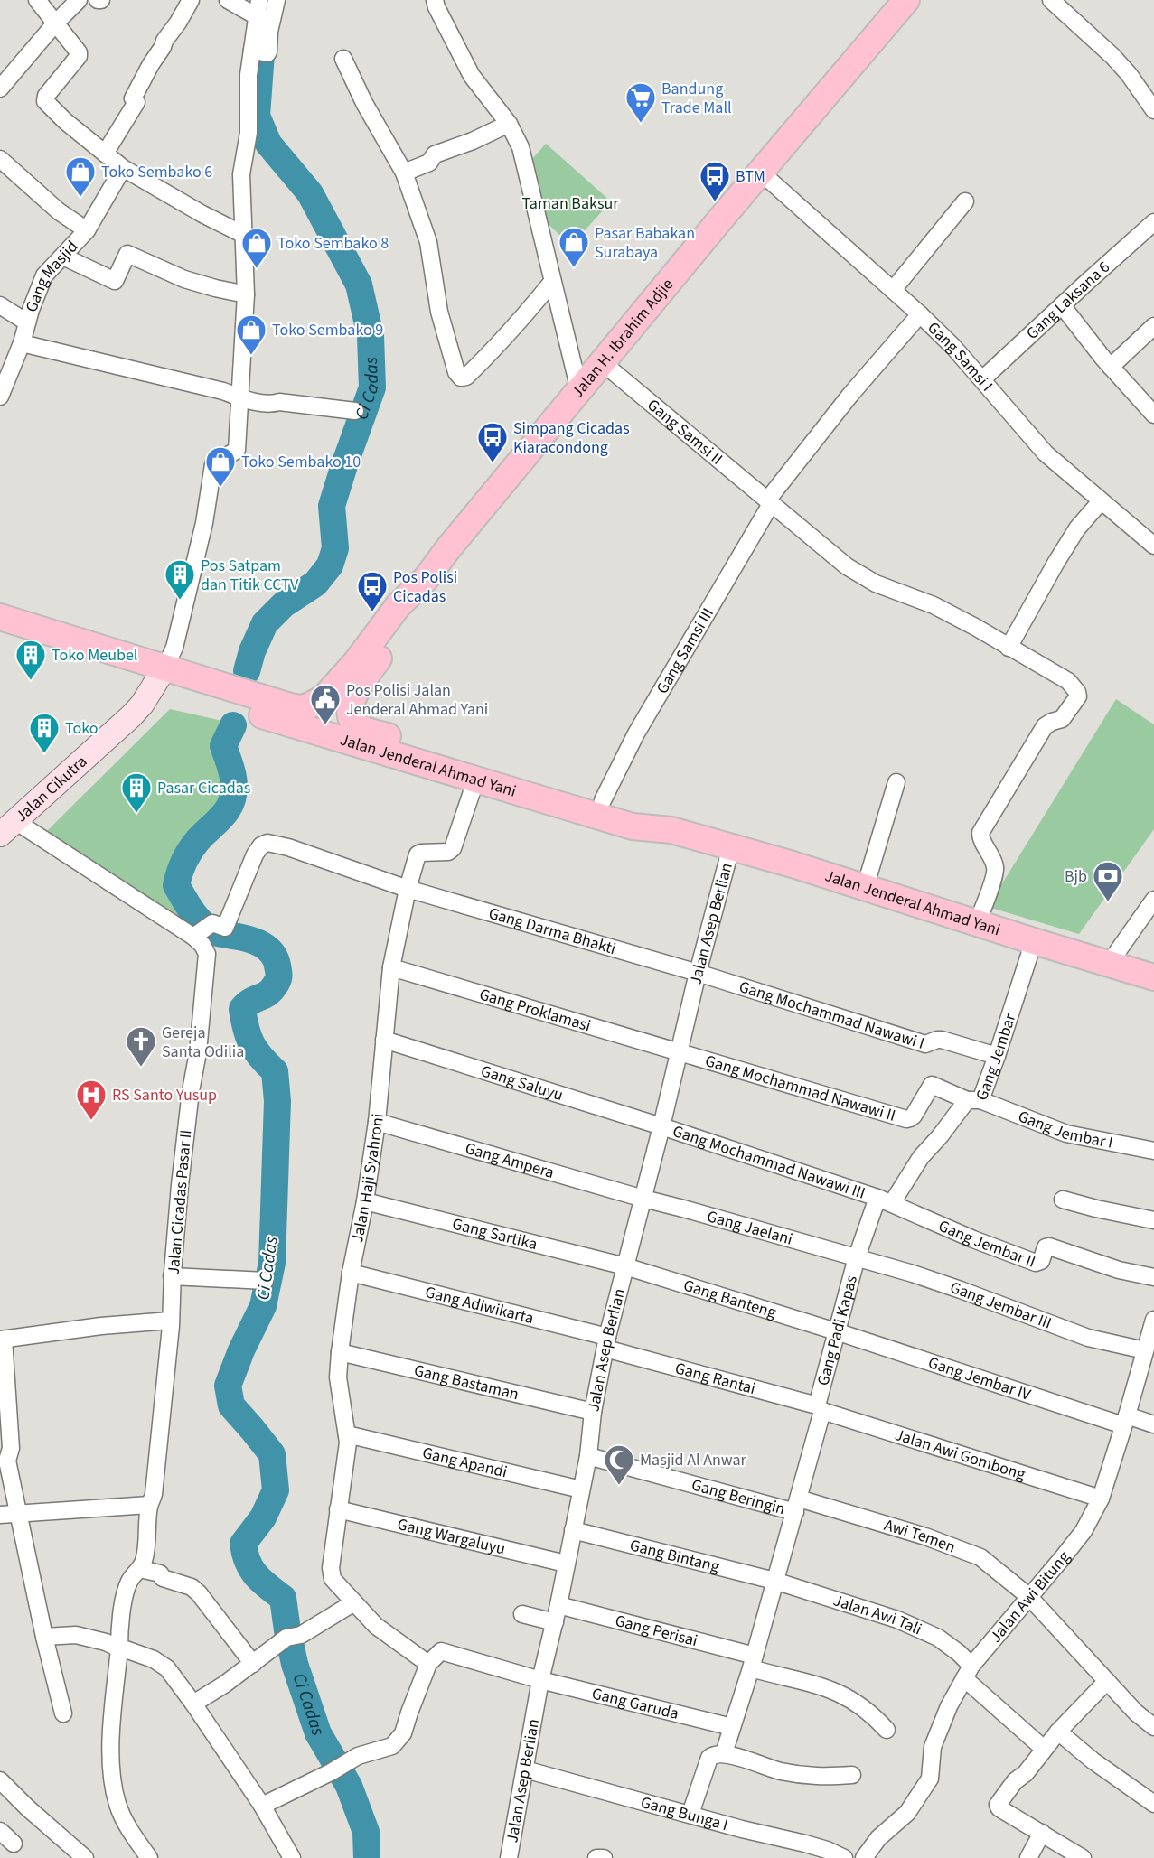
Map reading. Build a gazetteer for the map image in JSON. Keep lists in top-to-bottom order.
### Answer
{
  "streets": {
    "main road": ["Jalan H. Ibrahim Adjie", "Jalan Jenderal Ahmad Yani", "Jalan Cikutra"],
    "street": [
      "Gang Masjid",
      "Gang Laksana 6",
      "Gang Samsi I",
      "Gang Samsi II",
      "Gang Samsi III",
      "Jalan Asep Berlian",
      "Gang Darma Bhakti",
      "Gang Proklamasi",
      "Gang Mochammad Nawawi I",
      "Gang Jembar",
      "Gang Saluyu",
      "Gang Mochammad Nawawi II",
      "Gang Jembar I",
      "Gang Ampera",
      "Gang Mochammad Nawawi III",
      "Jalan Haji Syahroni",
      "Jalan Cicadas Pasar II",
      "Gang Jaelani",
      "Gang Sartika",
      "Gang Jembar II",
      "Gang Banteng",
      "Gang Adiwikarta",
      "Gang Jembar III",
      "Gang Padi Kapas",
      "Gang Rantai",
      "Gang Jembar IV",
      "Gang Bastaman",
      "Jalan Awi Gombong",
      "Gang Apandi",
      "Gang Beringin",
      "Gang Wargaluyu",
      "Awi Temen",
      "Gang Bintang",
      "Jalan Awi Bitung",
      "Jalan Awi Tali",
      "Gang Perisai",
      "Gang Garuda",
      "Gang Bunga I"
    ]
  },
  "crossings": [
    ["Gang Laksana 6", "Gang Samsi I"],
    ["Jalan H. Ibrahim Adjie", "Gang Samsi I"],
    ["Jalan H. Ibrahim Adjie", "Gang Samsi II"],
    ["Jalan H. Ibrahim Adjie", "Jalan Jenderal Ahmad Yani"],
    ["Gang Samsi I", "Gang Samsi III"],
    ["Gang Samsi II", "Gang Samsi III"],
    ["Gang Samsi II", "Jalan Jenderal Ahmad Yani"],
    ["Gang Samsi III", "Jalan Jenderal Ahmad Yani"],
    ["Jalan Jenderal Ahmad Yani", "Jalan Cikutra"],
    ["Jalan Jenderal Ahmad Yani", "Jalan Asep Berlian"],
    ["Jalan Jenderal Ahmad Yani", "Gang Jembar"],
    ["Jalan Jenderal Ahmad Yani", "Jalan Haji Syahroni"],
    ["Jalan Cikutra", "Jalan Cicadas Pasar II"],
    ["Jalan Asep Berlian", "Gang Darma Bhakti"],
    ["Jalan Asep Berlian", "Gang Proklamasi"],
    ["Jalan Asep Berlian", "Gang Mochammad Nawawi I"],
    ["Jalan Asep Berlian", "Gang Saluyu"],
    ["Jalan Asep Berlian", "Gang Mochammad Nawawi II"],
    ["Jalan Asep Berlian", "Gang Ampera"],
    ["Jalan Asep Berlian", "Gang Mochammad Nawawi III"],
    ["Jalan Asep Berlian", "Gang Jaelani"],
    ["Jalan Asep Berlian", "Gang Sartika"],
    ["Jalan Asep Berlian", "Gang Banteng"],
    ["Jalan Asep Berlian", "Gang Adiwikarta"],
    ["Jalan Asep Berlian", "Gang Rantai"],
    ["Jalan Asep Berlian", "Gang Bastaman"],
    ["Jalan Asep Berlian", "Gang Apandi"],
    ["Jalan Asep Berlian", "Gang Beringin"],
    ["Jalan Asep Berlian", "Gang Wargaluyu"],
    ["Jalan Asep Berlian", "Gang Bintang"],
    ["Jalan Asep Berlian", "Gang Perisai"],
    ["Jalan Asep Berlian", "Gang Garuda"],
    ["Jalan Asep Berlian", "Gang Bunga I"],
    ["Gang Darma Bhakti", "Gang Mochammad Nawawi I"],
    ["Gang Darma Bhakti", "Jalan Haji Syahroni"],
    ["Gang Darma Bhakti", "Jalan Cicadas Pasar II"],
    ["Gang Proklamasi", "Gang Mochammad Nawawi II"],
    ["Gang Proklamasi", "Jalan Haji Syahroni"],
    ["Gang Mochammad Nawawi I", "Gang Jembar"],
    ["Gang Jembar", "Gang Mochammad Nawawi II"],
    ["Gang Jembar", "Gang Jembar I"],
    ["Gang Jembar", "Gang Mochammad Nawawi III"],
    ["Gang Jembar", "Gang Jaelani"],
    ["Gang Jembar", "Gang Jembar II"],
    ["Gang Jembar", "Gang Jembar III"],
    ["Gang Jembar", "Gang Padi Kapas"],
    ["Gang Saluyu", "Gang Mochammad Nawawi III"],
    ["Gang Saluyu", "Jalan Haji Syahroni"],
    ["Gang Mochammad Nawawi II", "Gang Jembar I"],
    ["Gang Ampera", "Jalan Haji Syahroni"],
    ["Gang Ampera", "Gang Jaelani"],
    ["Gang Mochammad Nawawi III", "Gang Jembar II"],
    ["Jalan Haji Syahroni", "Gang Sartika"],
    ["Jalan Haji Syahroni", "Gang Adiwikarta"],
    ["Jalan Haji Syahroni", "Gang Bastaman"],
    ["Jalan Haji Syahroni", "Gang Apandi"],
    ["Jalan Haji Syahroni", "Gang Wargaluyu"],
    ["Jalan Haji Syahroni", "Gang Garuda"],
    ["Gang Jaelani", "Gang Jembar III"],
    ["Gang Jaelani", "Gang Padi Kapas"],
    ["Gang Sartika", "Gang Banteng"],
    ["Gang Banteng", "Gang Padi Kapas"],
    ["Gang Banteng", "Gang Jembar IV"],
    ["Gang Adiwikarta", "Gang Rantai"],
    ["Gang Jembar III", "Gang Padi Kapas"],
    ["Gang Jembar III", "Jalan Awi Bitung"],
    ["Gang Padi Kapas", "Gang Rantai"],
    ["Gang Padi Kapas", "Gang Jembar IV"],
    ["Gang Padi Kapas", "Jalan Awi Gombong"],
    ["Gang Padi Kapas", "Gang Beringin"],
    ["Gang Padi Kapas", "Awi Temen"],
    ["Gang Padi Kapas", "Gang Bintang"],
    ["Gang Padi Kapas", "Jalan Awi Tali"],
    ["Gang Padi Kapas", "Gang Perisai"],
    ["Gang Padi Kapas", "Gang Garuda"],
    ["Gang Rantai", "Jalan Awi Gombong"],
    ["Gang Jembar IV", "Jalan Awi Bitung"],
    ["Jalan Awi Gombong", "Jalan Awi Bitung"],
    ["Gang Beringin", "Awi Temen"],
    ["Awi Temen", "Jalan Awi Bitung"],
    ["Gang Bintang", "Jalan Awi Tali"],
    ["Jalan Awi Bitung", "Jalan Awi Tali"]
  ],
  "water": ["Ci Cadas"],
  "parks": ["Taman Baksur"],
  "places": {
    "supermarket": ["Bandung Trade Mall"],
    "shop": [
      "Toko Sembako 6",
      "Pasar Babakan Surabaya",
      "Toko Sembako 8",
      "Toko Sembako 9",
      "Toko Sembako 10"
    ],
    "bus stop": ["BTM", "Simpang Cicadas Kiaracondong", "Pos Polisi Cicadas"],
    "building": [
      "Pos Satpam dan Titik CCTV",
      "Toko Meubel",
      "Toko",
      "Pasar Cicadas"
    ],
    "public building": ["Pos Polisi Jalan Jenderal Ahmad Yani"],
    "bank": ["Bjb"],
    "church": ["Gereja Santa Odilia"],
    "hospital": ["RS Santo Yusup"],
    "mosque": ["Masjid Al Anwar"]
  }
}
